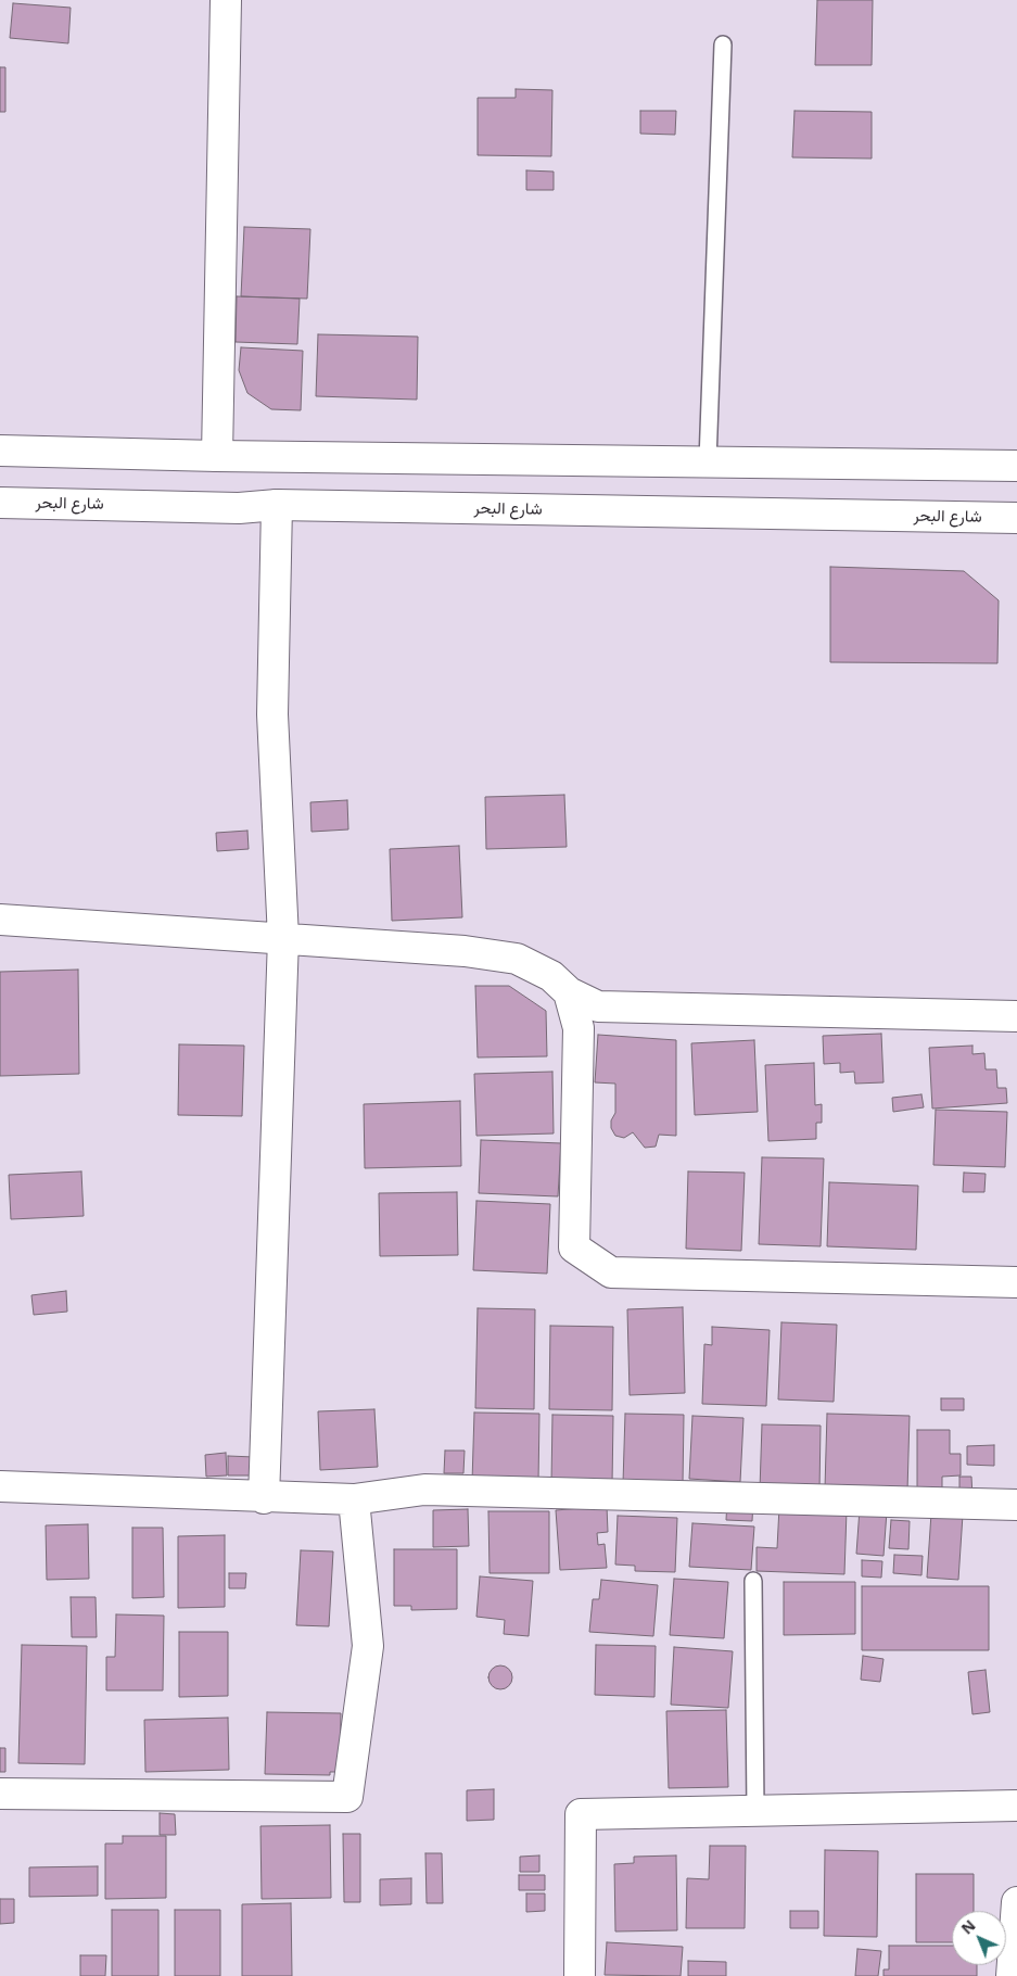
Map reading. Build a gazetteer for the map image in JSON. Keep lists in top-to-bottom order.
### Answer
{
  "streets": {
    "street": ["شارع البحر"]
  },
  "north": "top left"
}
